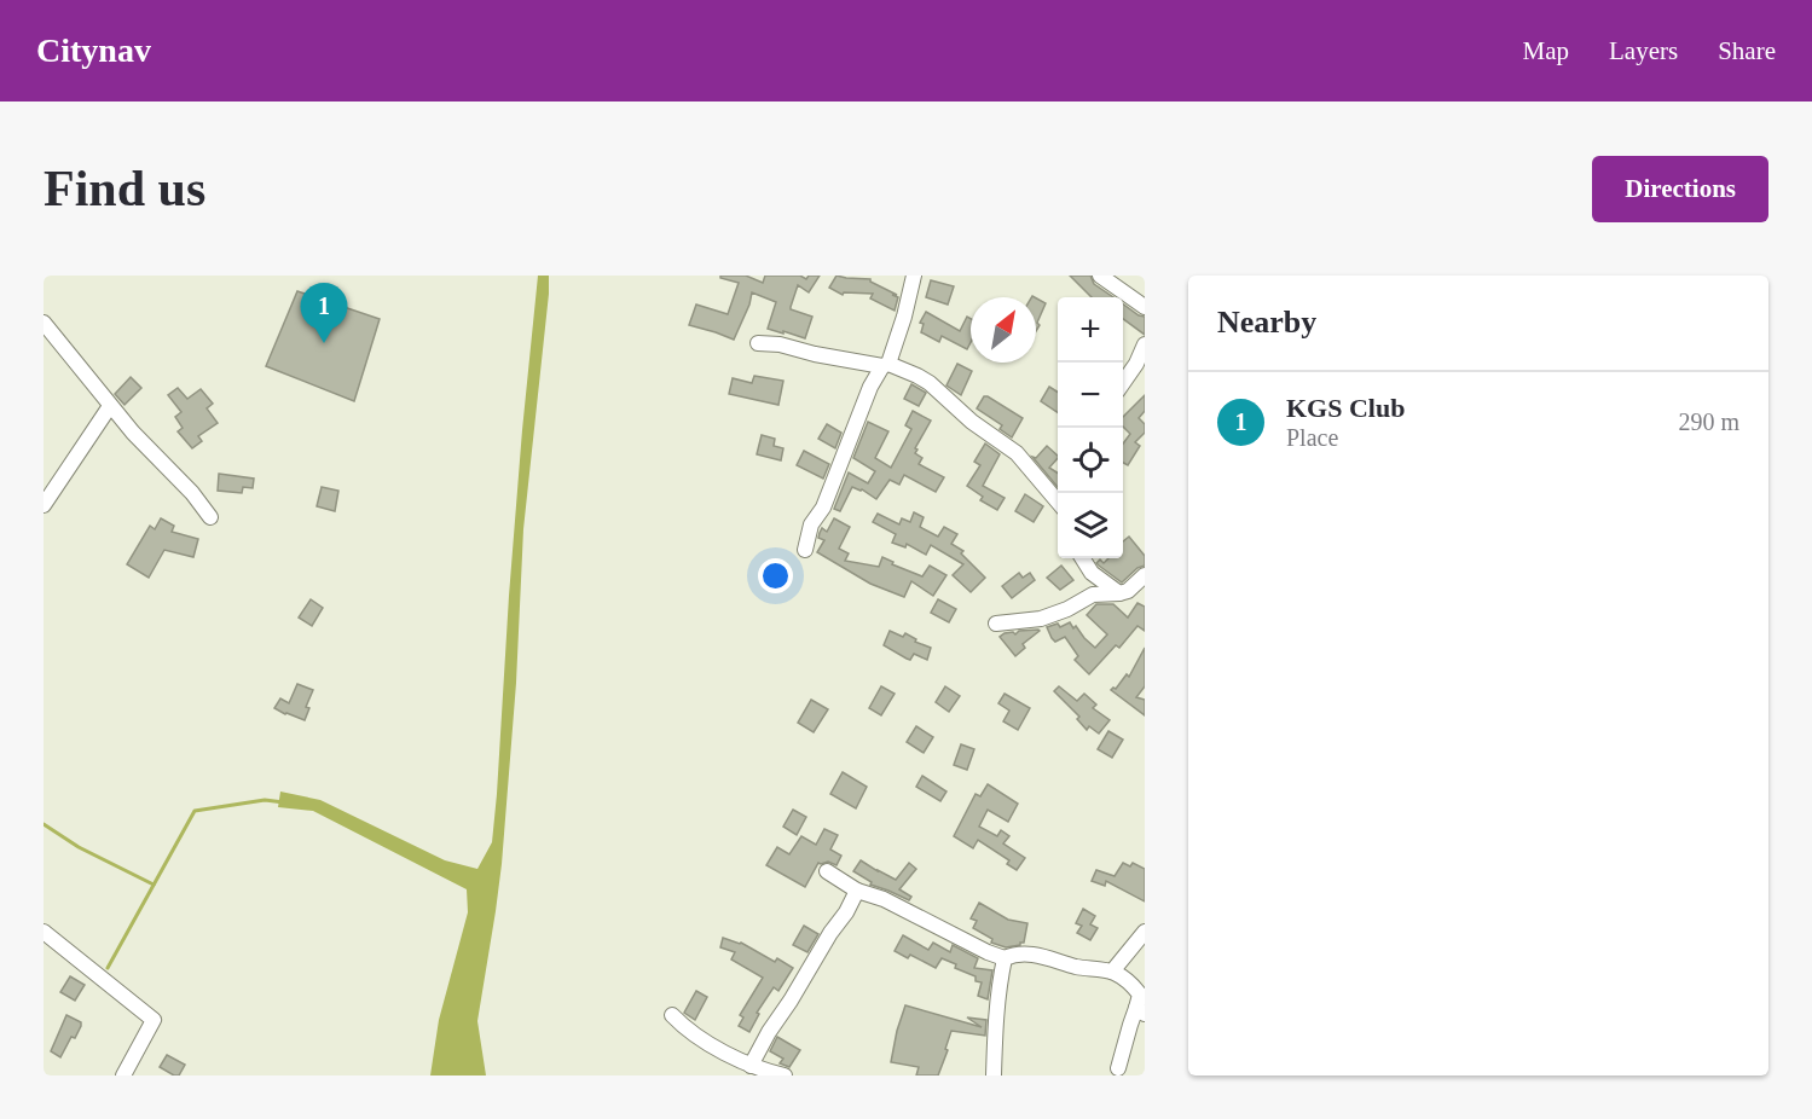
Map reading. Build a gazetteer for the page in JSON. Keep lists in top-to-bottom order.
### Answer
{
  "north": "top right",
  "page": {
    "header": "Citynav",
    "nav": ["Map", "Layers", "Share"],
    "buttons": "Directions",
    "title": "Find us",
    "heading": "Nearby",
    "pins": "1",
    "map_buttons": ["+", "−"],
    "list": [
      {
        "mark": "1",
        "name": "KGS Club",
        "note": "Place",
        "value": "290 m"
      }
    ]
  }
}
